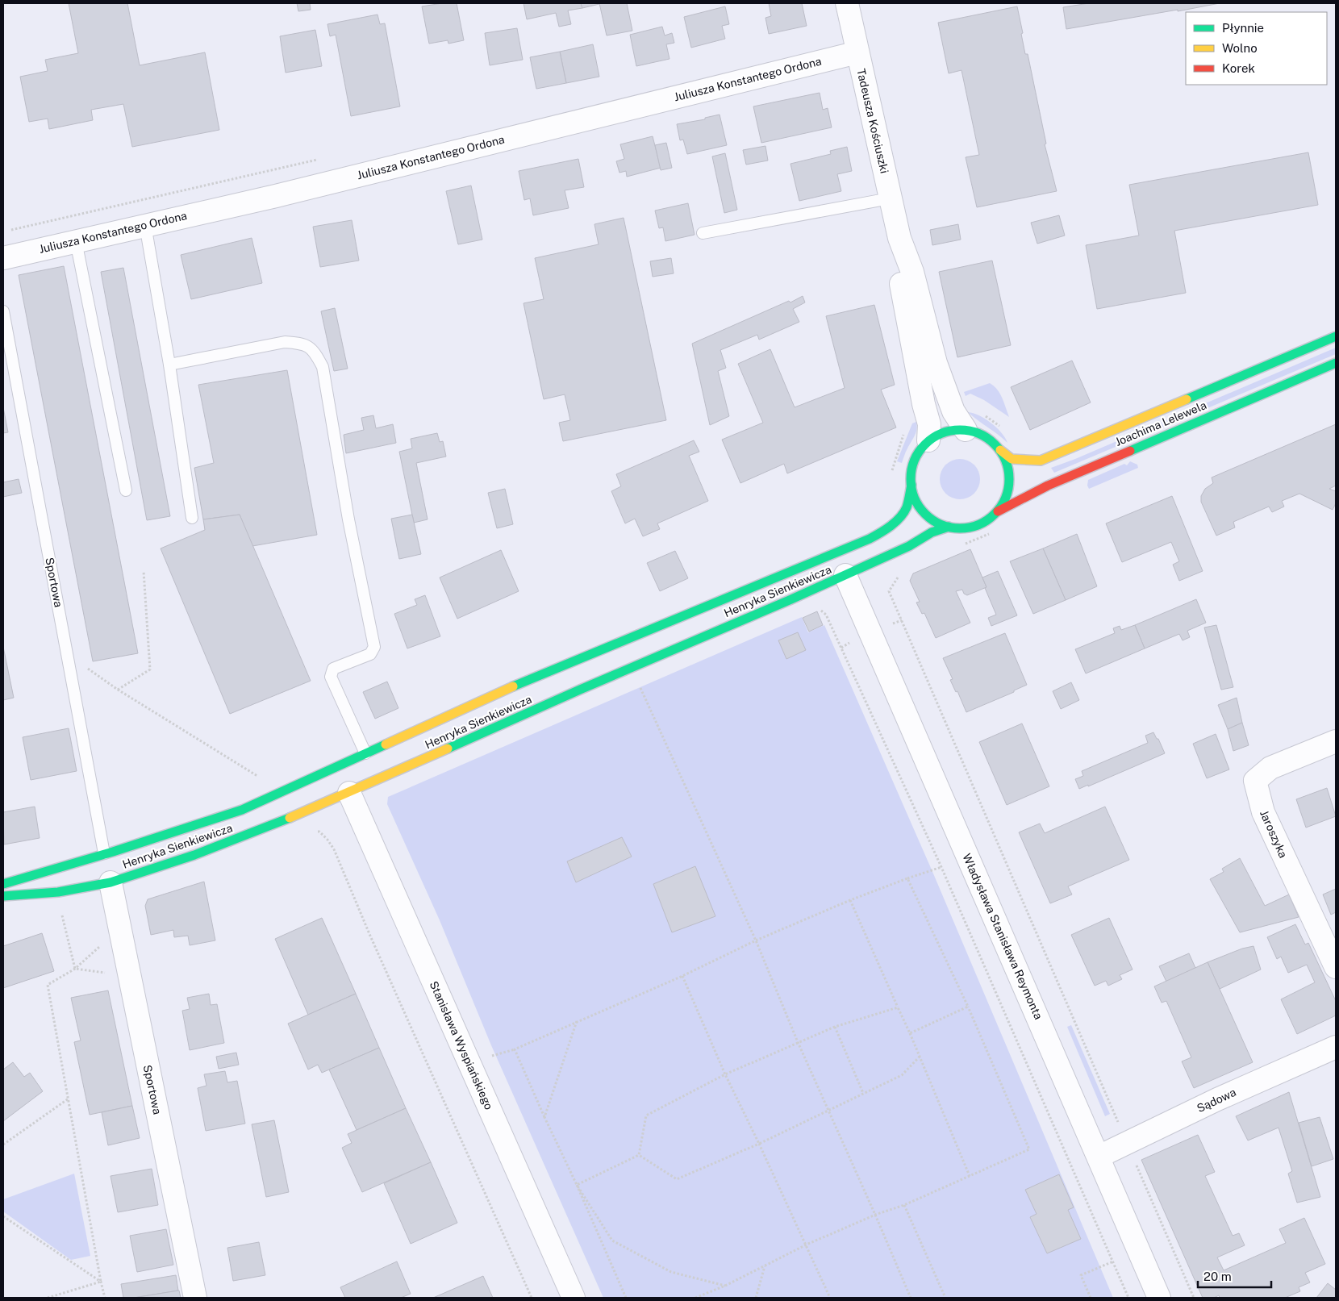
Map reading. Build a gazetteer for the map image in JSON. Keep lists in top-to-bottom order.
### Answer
{
  "streets": {
    "street": [
      "Juliusza Konstantego Ordona",
      "Tadeusza Kościuszki",
      "Joachima Lelewela",
      "Sportowa",
      "Henryka Sienkiewicza",
      "Jaroszyka",
      "Władysława Stanisława Reymonta",
      "Stanisława Wyspiańskiego",
      "Sądowa"
    ]
  },
  "crossings": [
    ["Juliusza Konstantego Ordona", "Tadeusza Kościuszki"],
    ["Tadeusza Kościuszki", "Joachima Lelewela"],
    ["Tadeusza Kościuszki", "Henryka Sienkiewicza"],
    ["Joachima Lelewela", "Henryka Sienkiewicza"],
    ["Sportowa", "Henryka Sienkiewicza"],
    ["Henryka Sienkiewicza", "Władysława Stanisława Reymonta"],
    ["Henryka Sienkiewicza", "Stanisława Wyspiańskiego"],
    ["Władysława Stanisława Reymonta", "Sądowa"]
  ],
  "legend": ["Płynnie", "Wolno", "Korek"],
  "scale_bar": "20 m"
}
